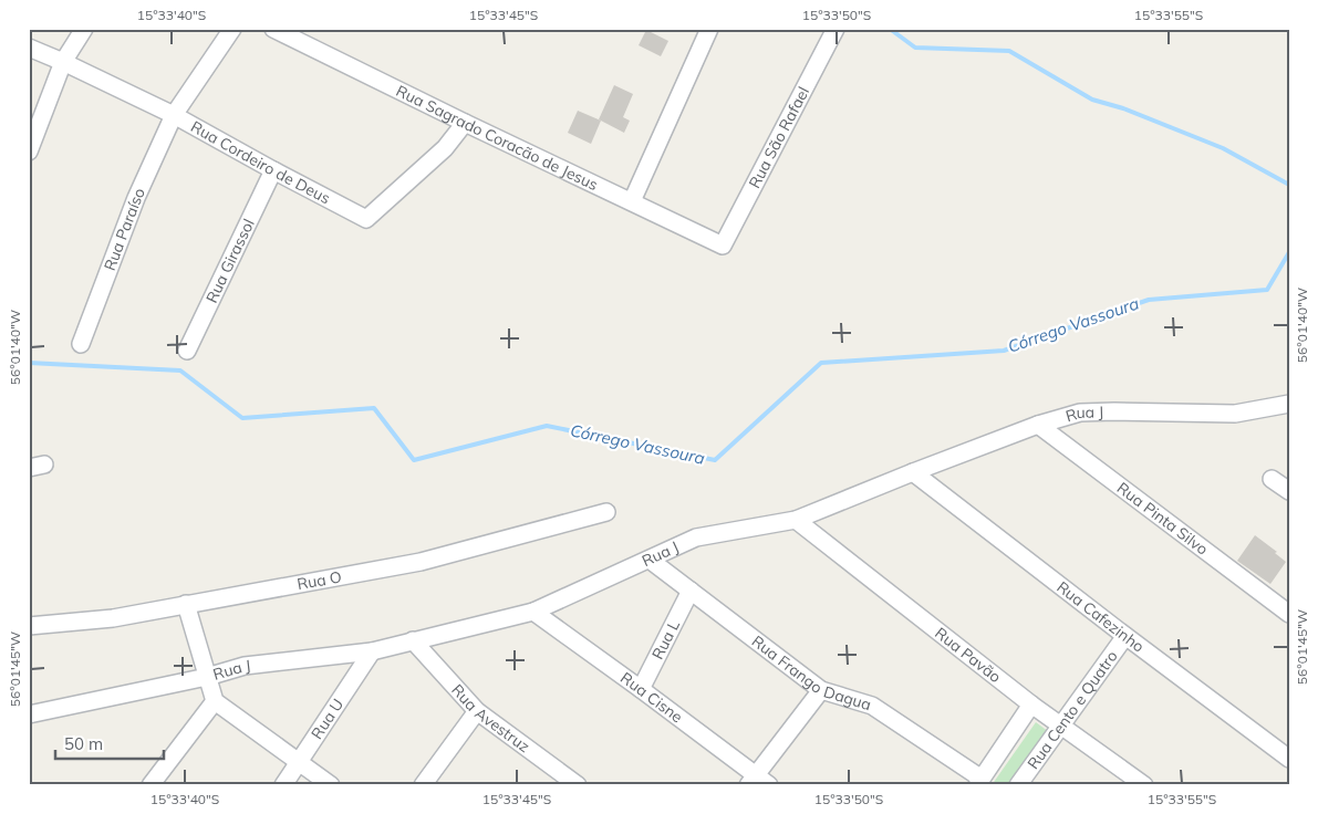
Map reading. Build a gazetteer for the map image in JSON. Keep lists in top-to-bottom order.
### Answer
{
  "streets": {
    "street": [
      "Rua São Rafael",
      "Rua Sagrado Coracão de Jesus",
      "Rua Cordeiro de Deus",
      "Rua Paraíso",
      "Rua Girassol",
      "Rua J",
      "Rua Pinta Silvo",
      "Rua O",
      "Rua Cafezinho",
      "Rua L",
      "Rua Pavão",
      "Rua Frango Dagua",
      "Rua Cisne",
      "Rua Cento e Quatro",
      "Rua Avestruz",
      "Rua U"
    ]
  },
  "crossings": [
    ["Rua São Rafael", "Rua Sagrado Coracão de Jesus"],
    ["Rua Sagrado Coracão de Jesus", "Rua Cordeiro de Deus"],
    ["Rua Cordeiro de Deus", "Rua Paraíso"],
    ["Rua Cordeiro de Deus", "Rua Girassol"],
    ["Rua J", "Rua Pinta Silvo"],
    ["Rua J", "Rua Cafezinho"],
    ["Rua J", "Rua Pavão"],
    ["Rua J", "Rua Frango Dagua"],
    ["Rua J", "Rua Cisne"],
    ["Rua J", "Rua Avestruz"],
    ["Rua J", "Rua U"],
    ["Rua Cafezinho", "Rua Cento e Quatro"],
    ["Rua L", "Rua Frango Dagua"],
    ["Rua L", "Rua Cisne"],
    ["Rua Pavão", "Rua Cento e Quatro"]
  ],
  "water": ["Córrego Vassoura"],
  "scale_bar": "50 m",
  "coordinates": [
    "15°33'40\"S",
    "15°33'45\"S",
    "15°33'50\"S",
    "15°33'55\"S",
    "56°01'40\"W",
    "56°01'45\"W"
  ]
}
